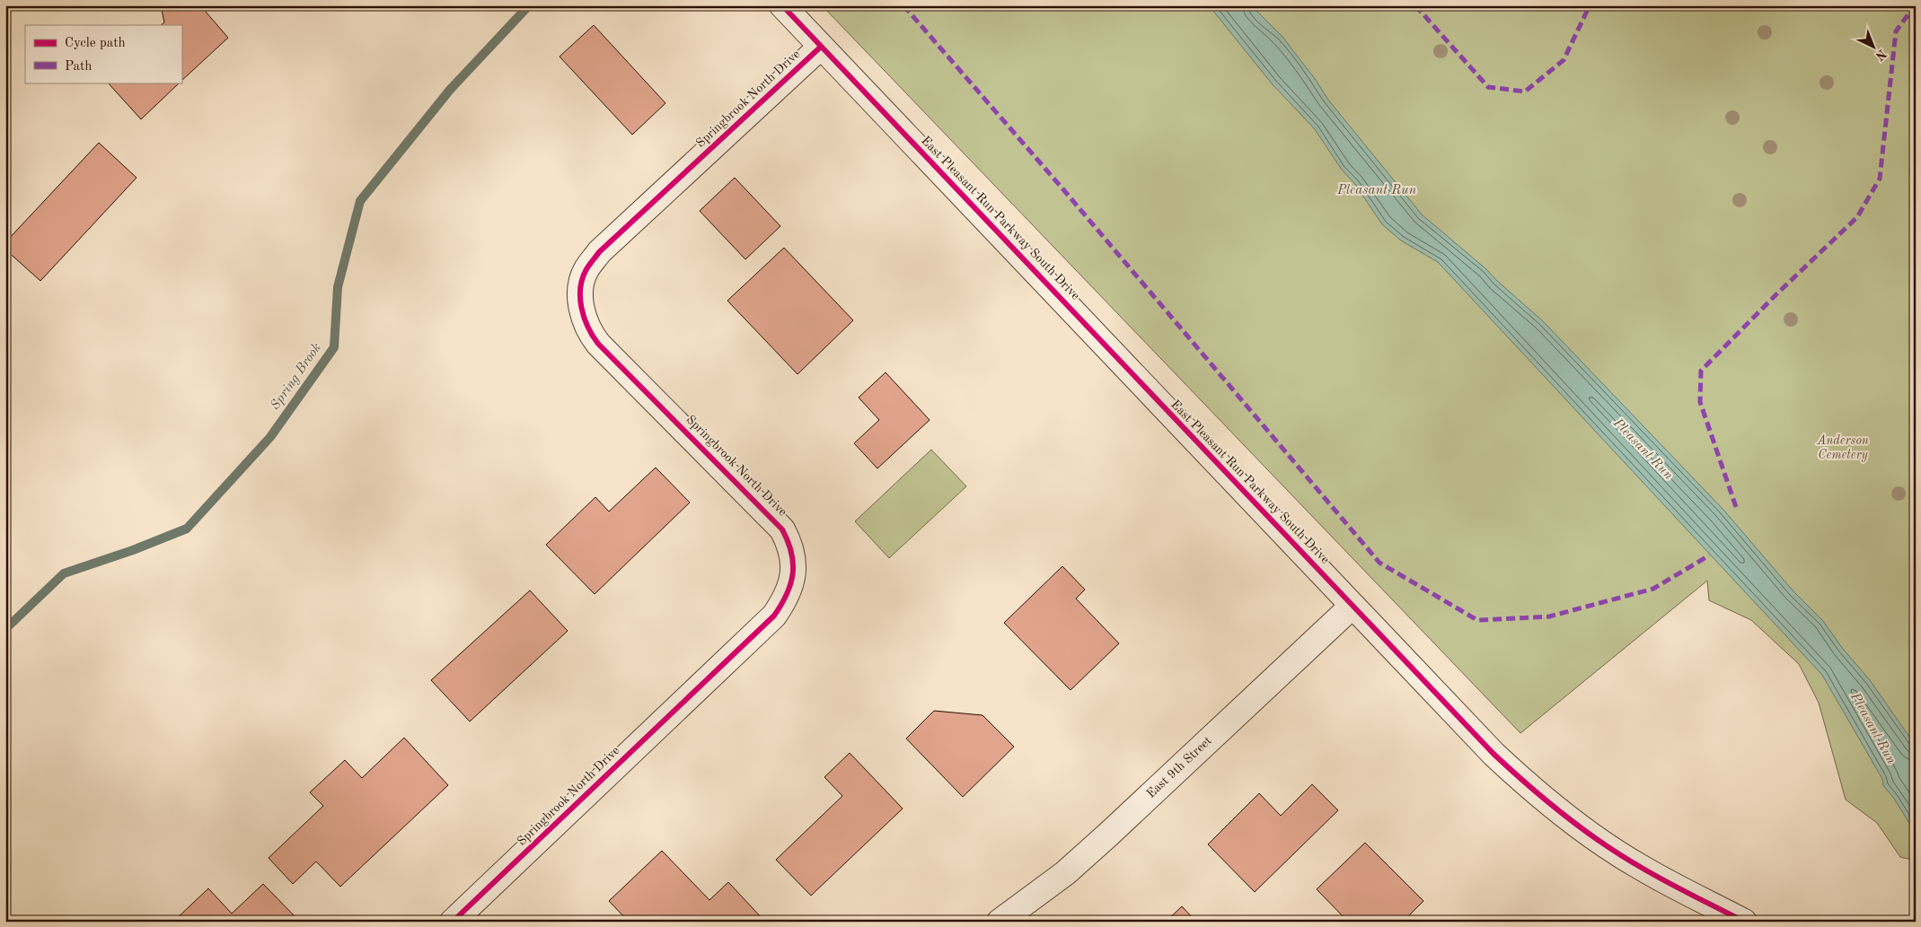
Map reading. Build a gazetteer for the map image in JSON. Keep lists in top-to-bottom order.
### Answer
{
  "streets": {
    "street": ["Springbrook North Drive", "East Pleasant Run Parkway South Drive", "East 9th Street"]
  },
  "crossings": [
    ["Springbrook North Drive", "East Pleasant Run Parkway South Drive"],
    ["East Pleasant Run Parkway South Drive", "East 9th Street"]
  ],
  "water": ["Pleasant Run", "Spring Brook"],
  "parks": ["Anderson Cemetery"],
  "legend": ["Cycle path", "Path"],
  "north": "bottom right"
}
